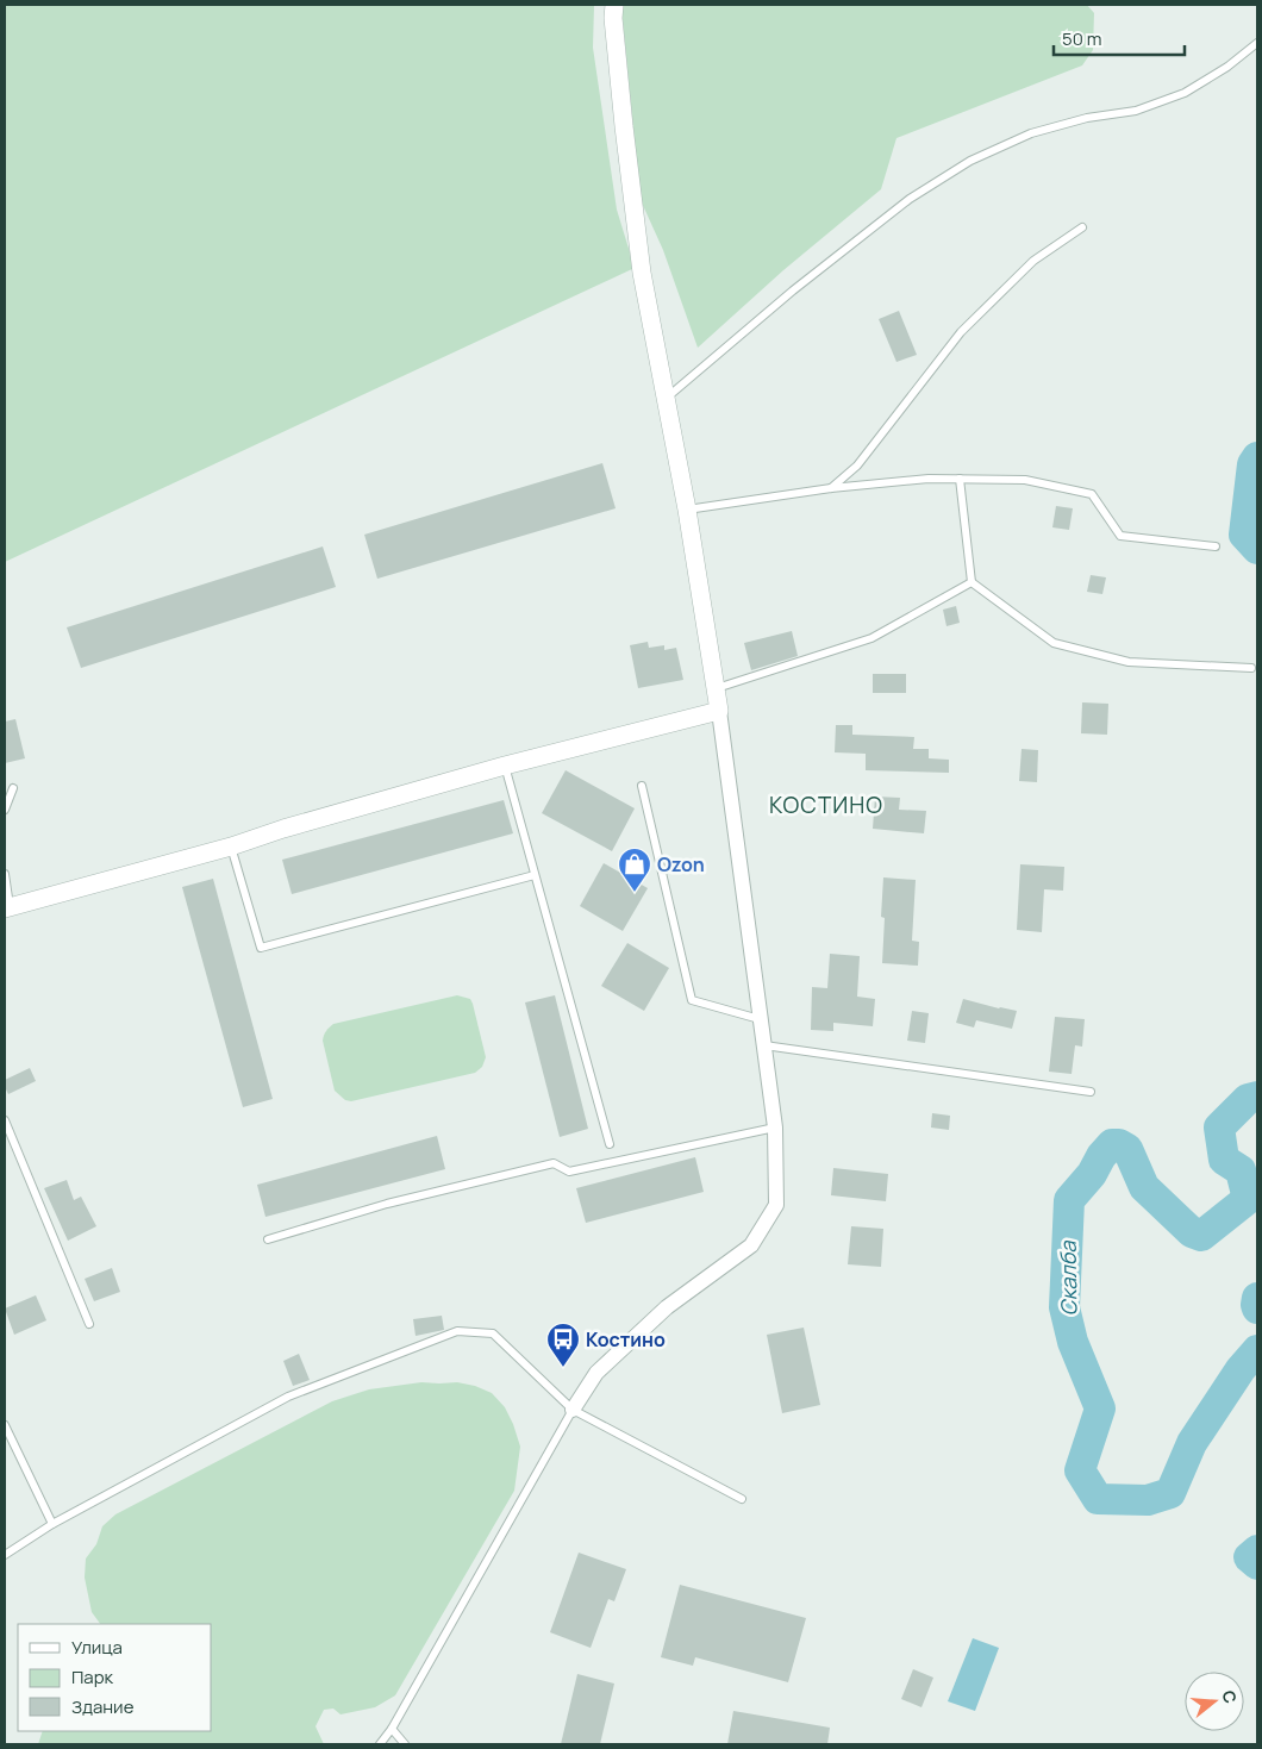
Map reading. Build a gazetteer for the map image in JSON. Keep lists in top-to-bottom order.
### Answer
{
  "districts": ["КОСТИНО"],
  "water": ["Скалба"],
  "places": {
    "shop": ["Ozon"],
    "bus stop": ["Костино"]
  },
  "legend": ["Улица", "Парк", "Здание"],
  "scale_bar": "50 m",
  "north": "right"
}
